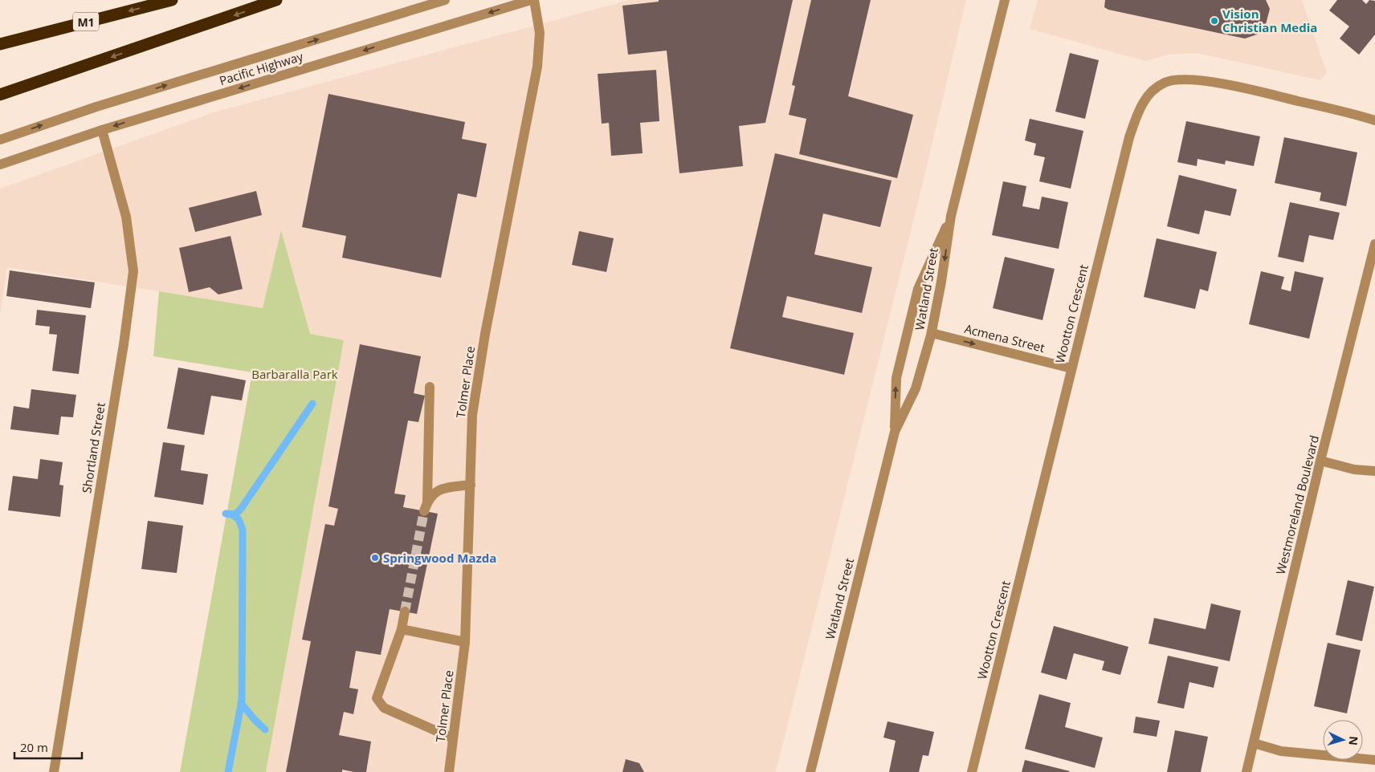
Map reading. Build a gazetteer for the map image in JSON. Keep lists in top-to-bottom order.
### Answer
{
  "streets": {
    "highway": ["M1"],
    "street": [
      "Pacific Highway",
      "Watland Street",
      "Wootton Crescent",
      "Acmena Street",
      "Tolmer Place",
      "Shortland Street",
      "Westmoreland Boulevard"
    ]
  },
  "crossings": [
    ["Pacific Highway", "Shortland Street"],
    ["Watland Street", "Acmena Street"],
    ["Wootton Crescent", "Acmena Street"]
  ],
  "one_way": ["Acmena Street"],
  "parks": ["Barbaralla Park"],
  "places": ["Vision Christian Media", "Springwood Mazda"],
  "scale_bar": "20 m",
  "north": "right"
}
